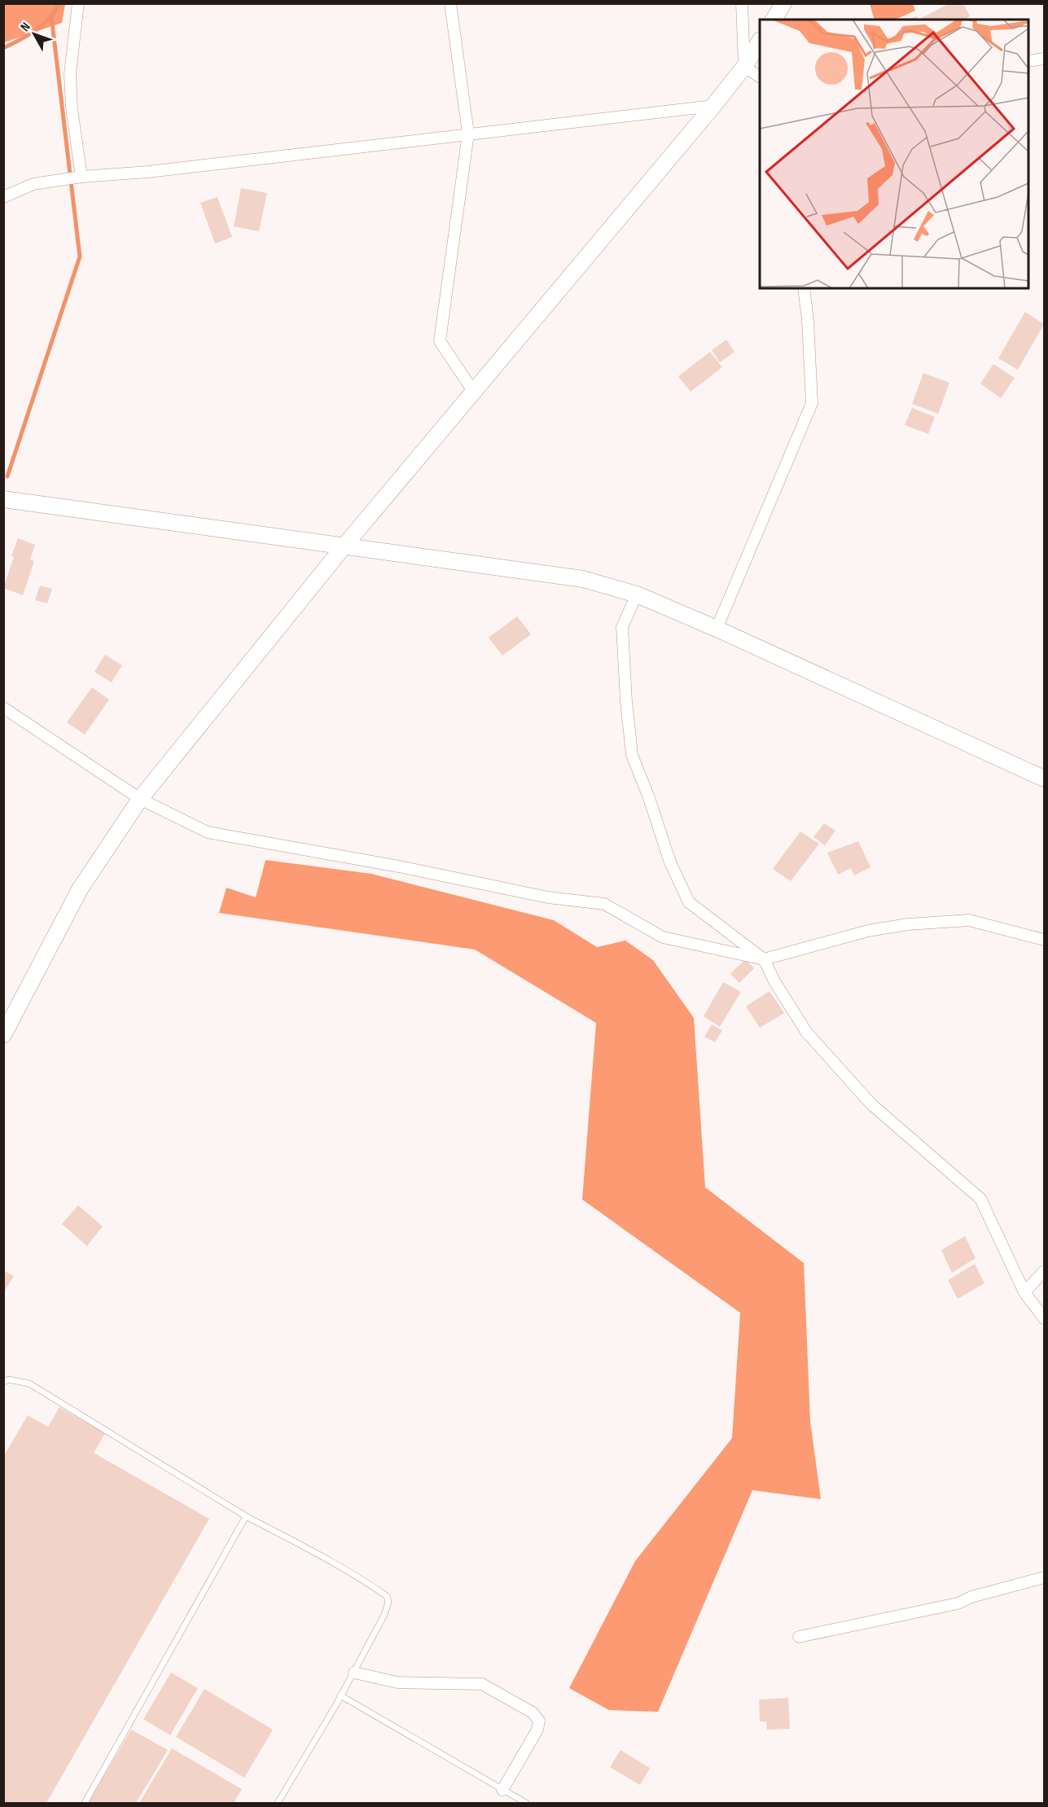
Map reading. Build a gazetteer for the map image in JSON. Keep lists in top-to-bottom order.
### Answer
{
  "north": "top left"
}
